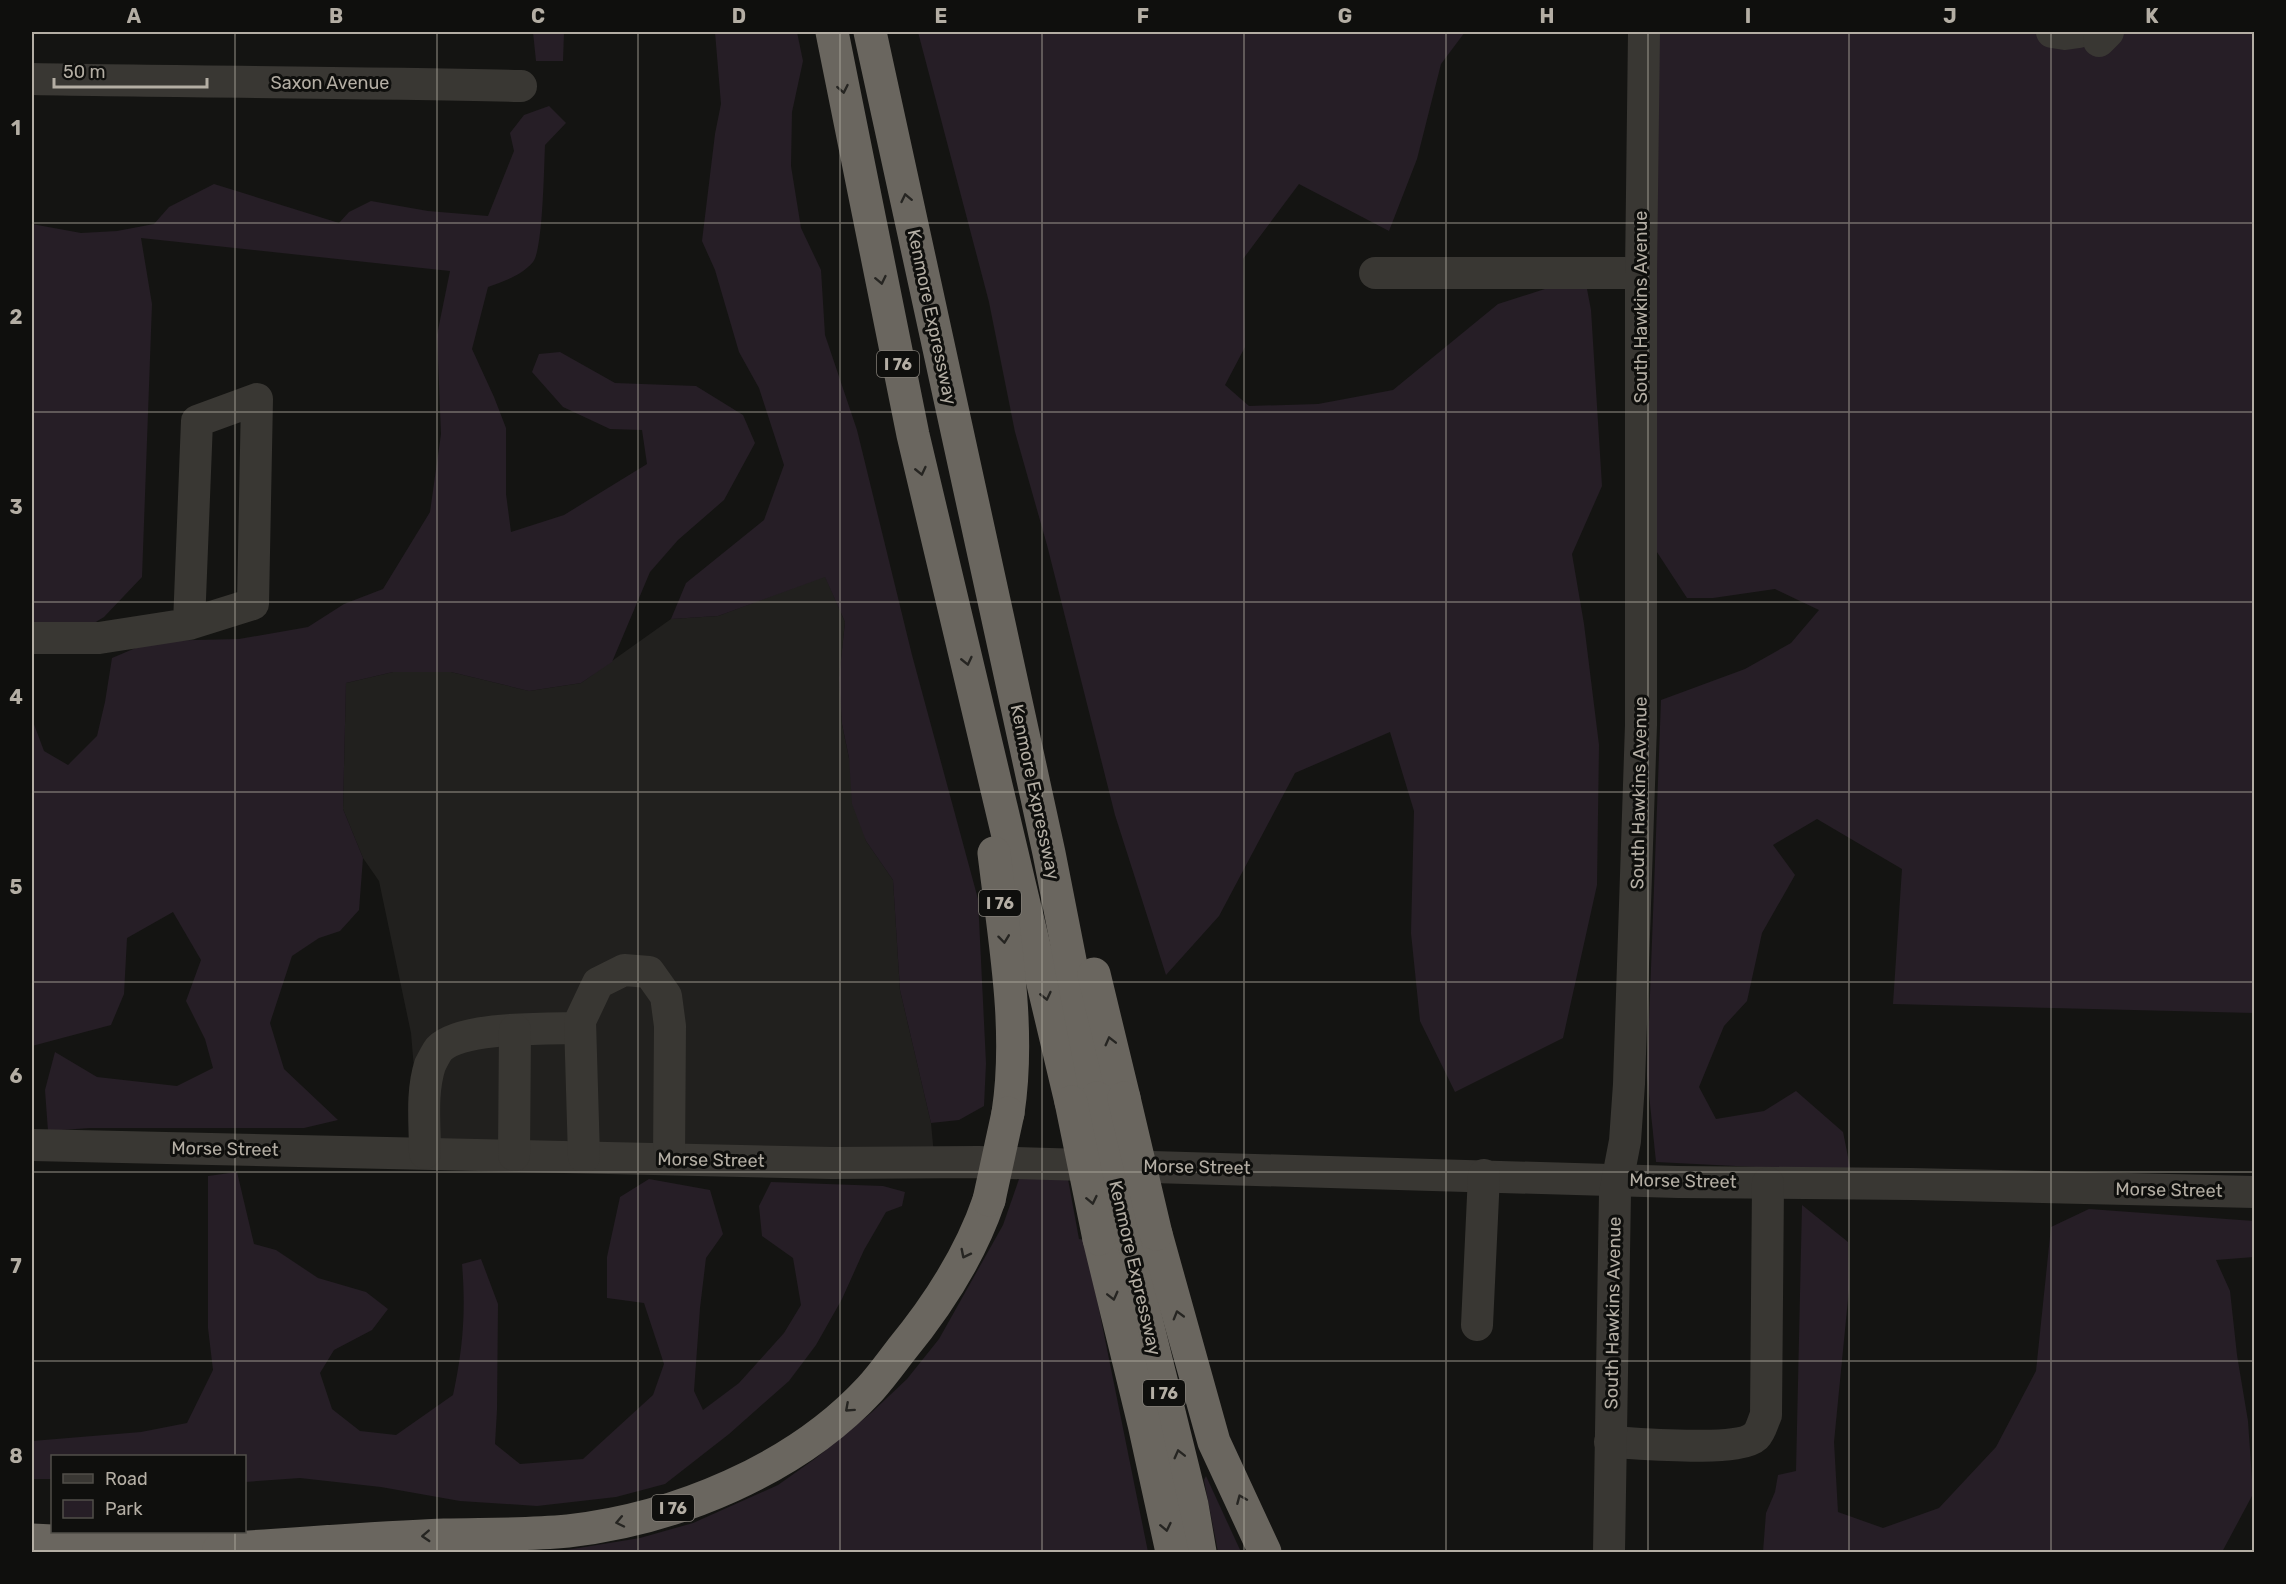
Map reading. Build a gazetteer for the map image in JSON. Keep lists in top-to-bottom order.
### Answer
{
  "streets": {
    "highway": ["Kenmore Expressway", "I 76"],
    "street": ["Saxon Avenue", "South Hawkins Avenue", "Morse Street"]
  },
  "crossings": [
    ["South Hawkins Avenue", "Morse Street"]
  ],
  "legend": ["Road", "Park"],
  "scale_bar": "50 m",
  "grid": {
    "columns": [
      "A",
      "B",
      "C",
      "D",
      "E",
      "F",
      "G",
      "H",
      "I",
      "J",
      "K"
    ],
    "rows": [
      "1",
      "2",
      "3",
      "4",
      "5",
      "6",
      "7",
      "8"
    ]
  }
}
